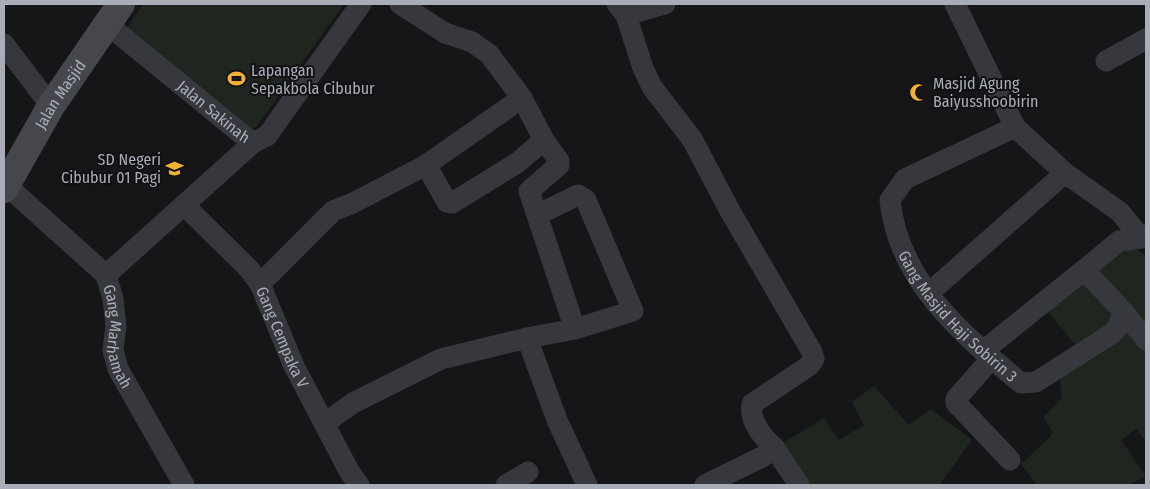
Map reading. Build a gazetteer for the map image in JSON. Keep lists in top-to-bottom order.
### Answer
{
  "streets": {
    "street": [
      "Jalan Masjid",
      "Jalan Sakinah",
      "Gang Masjid Haji Sobirin 3",
      "Gang Marhamah",
      "Gang Cempaka V"
    ]
  },
  "crossings": [
    ["Jalan Masjid", "Jalan Sakinah"],
    ["Jalan Masjid", "Gang Marhamah"]
  ],
  "places": {
    "sports": ["Lapangan Sepakbola Cibubur"],
    "mosque": ["Masjid Agung Baiyusshoobirin"],
    "school or university": ["SD Negeri Cibubur 01 Pagi"]
  }
}
